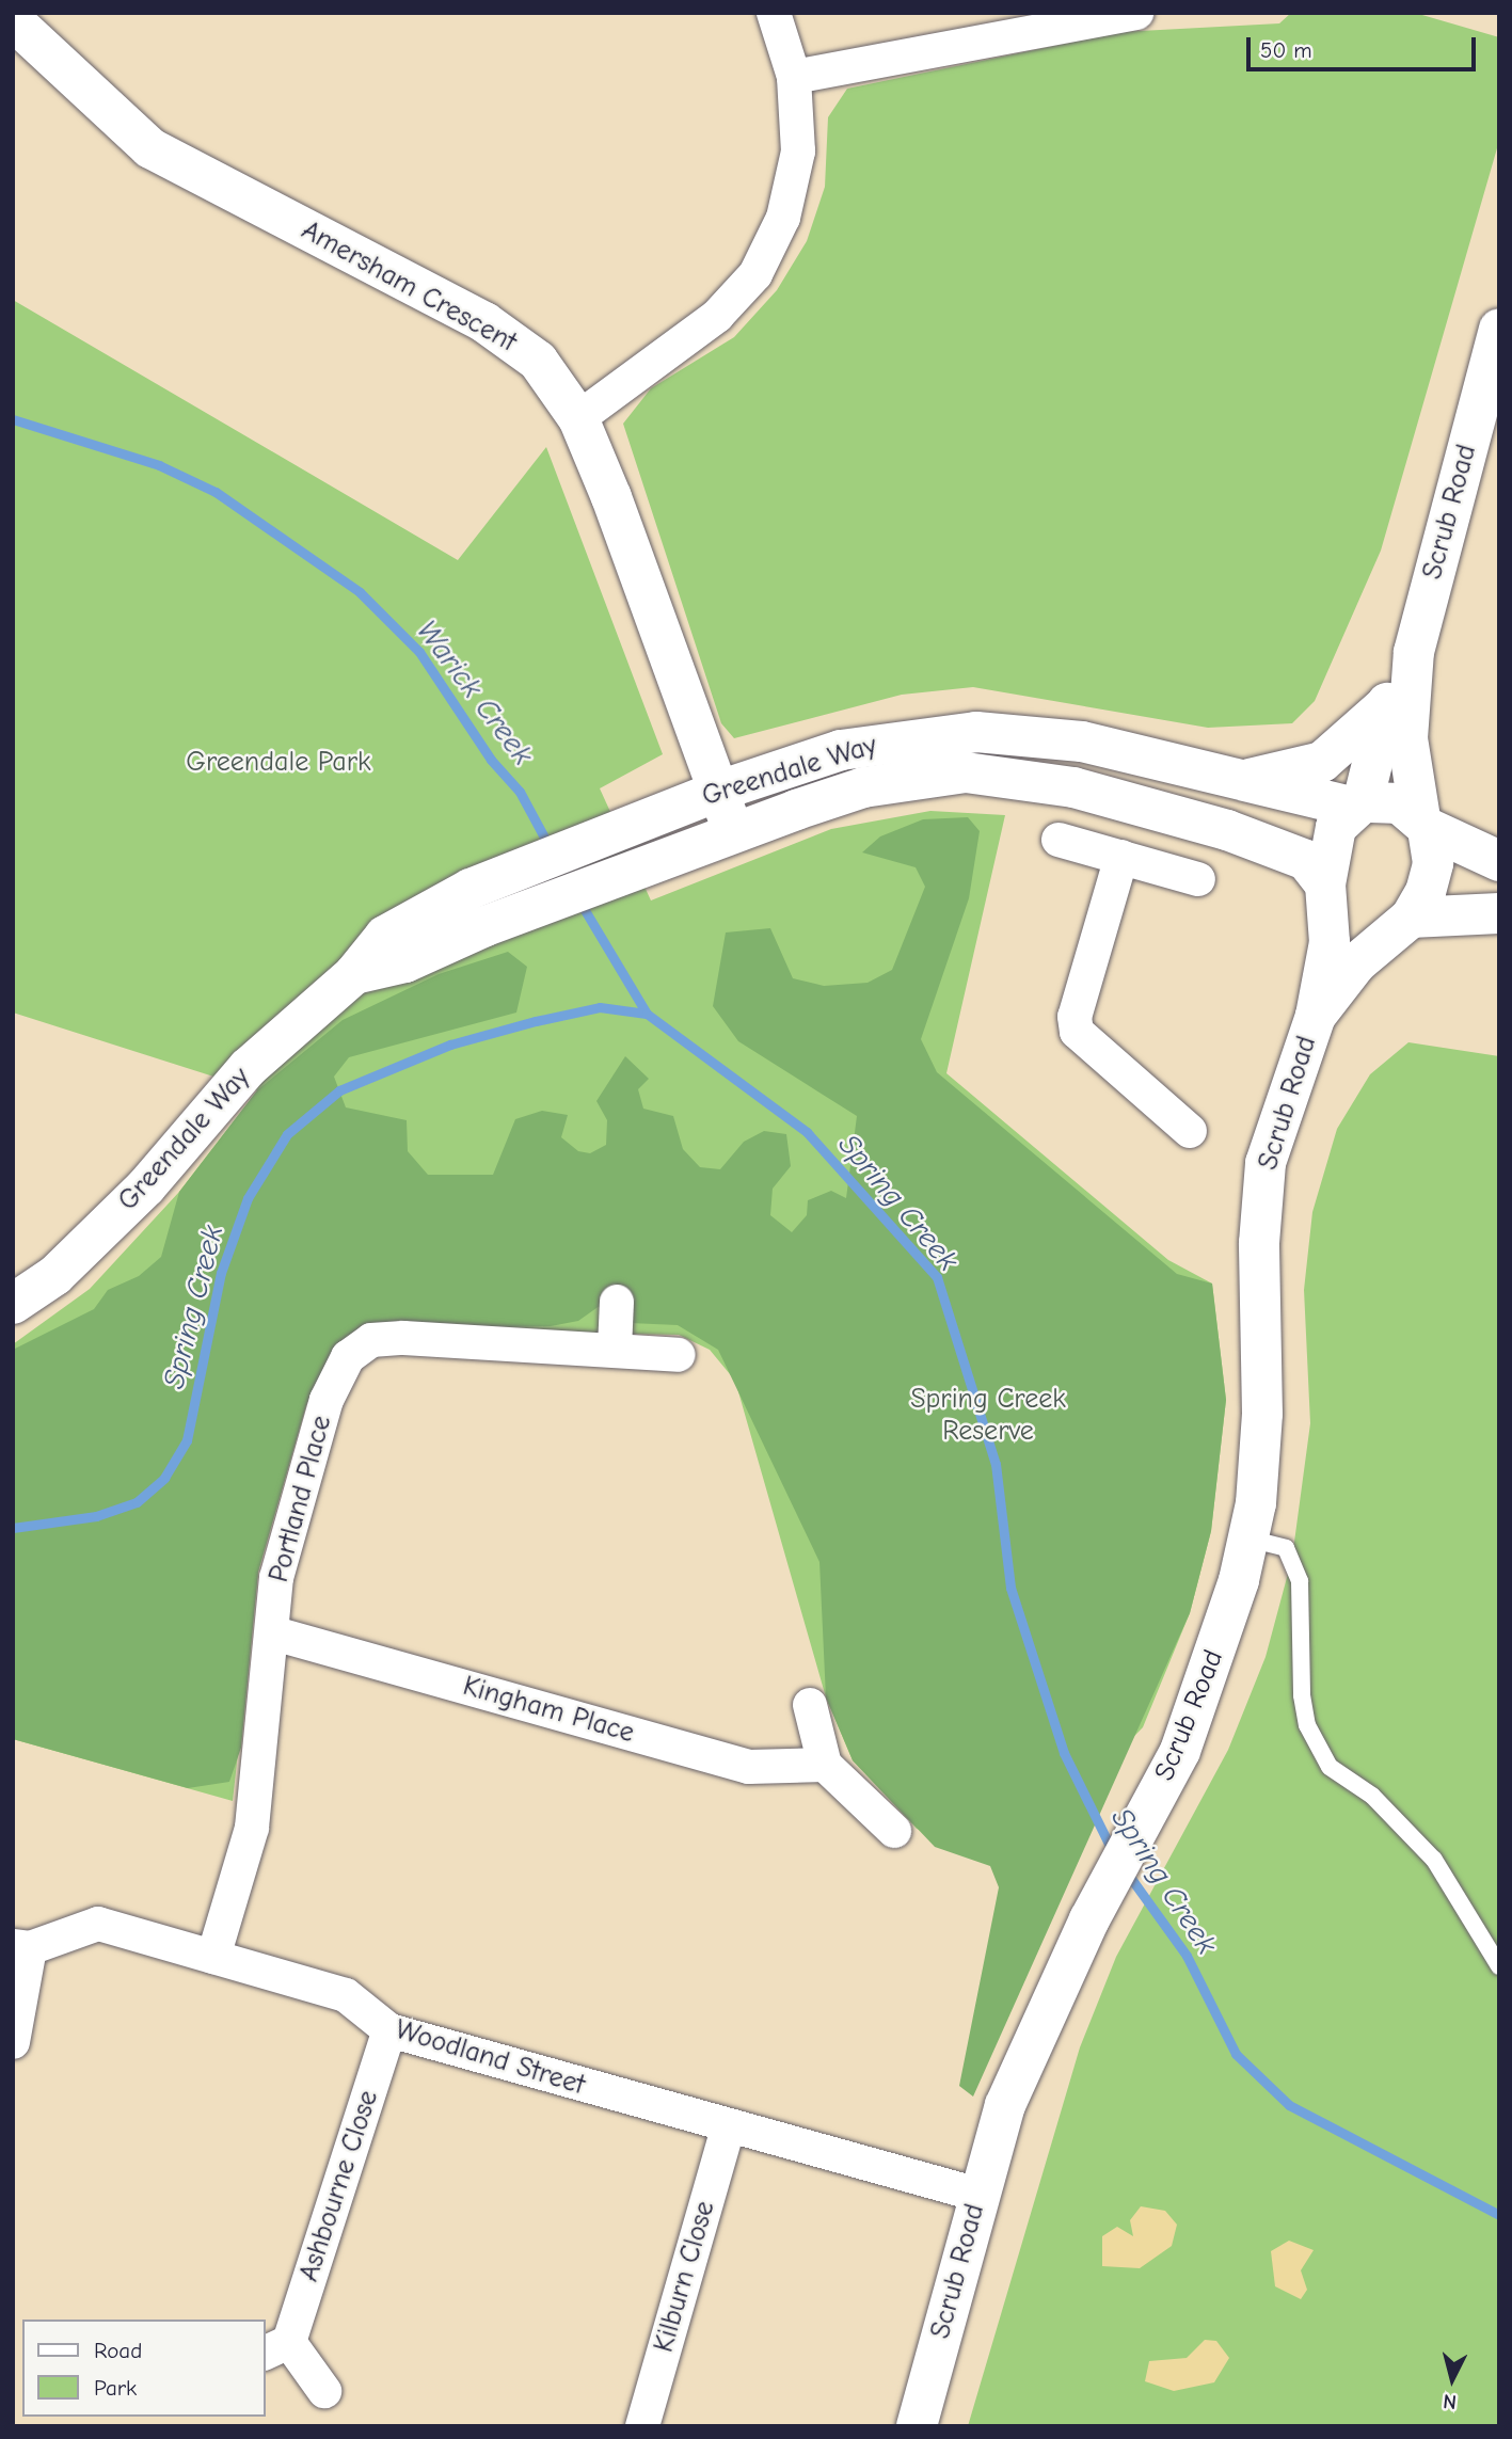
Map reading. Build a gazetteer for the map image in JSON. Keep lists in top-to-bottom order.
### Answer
{
  "streets": {
    "street": [
      "Amersham Crescent",
      "Scrub Road",
      "Greendale Way",
      "Portland Place",
      "Kingham Place",
      "Woodland Street",
      "Ashbourne Close",
      "Kilburn Close"
    ]
  },
  "crossings": [
    ["Amersham Crescent", "Greendale Way"],
    ["Scrub Road", "Greendale Way"],
    ["Scrub Road", "Woodland Street"],
    ["Portland Place", "Kingham Place"],
    ["Portland Place", "Woodland Street"],
    ["Woodland Street", "Ashbourne Close"],
    ["Woodland Street", "Kilburn Close"]
  ],
  "water": ["Warick Creek", "Spring Creek"],
  "parks": ["Greendale Park", "Spring Creek Reserve"],
  "legend": ["Road", "Park"],
  "scale_bar": "50 m",
  "north": "bottom"
}
